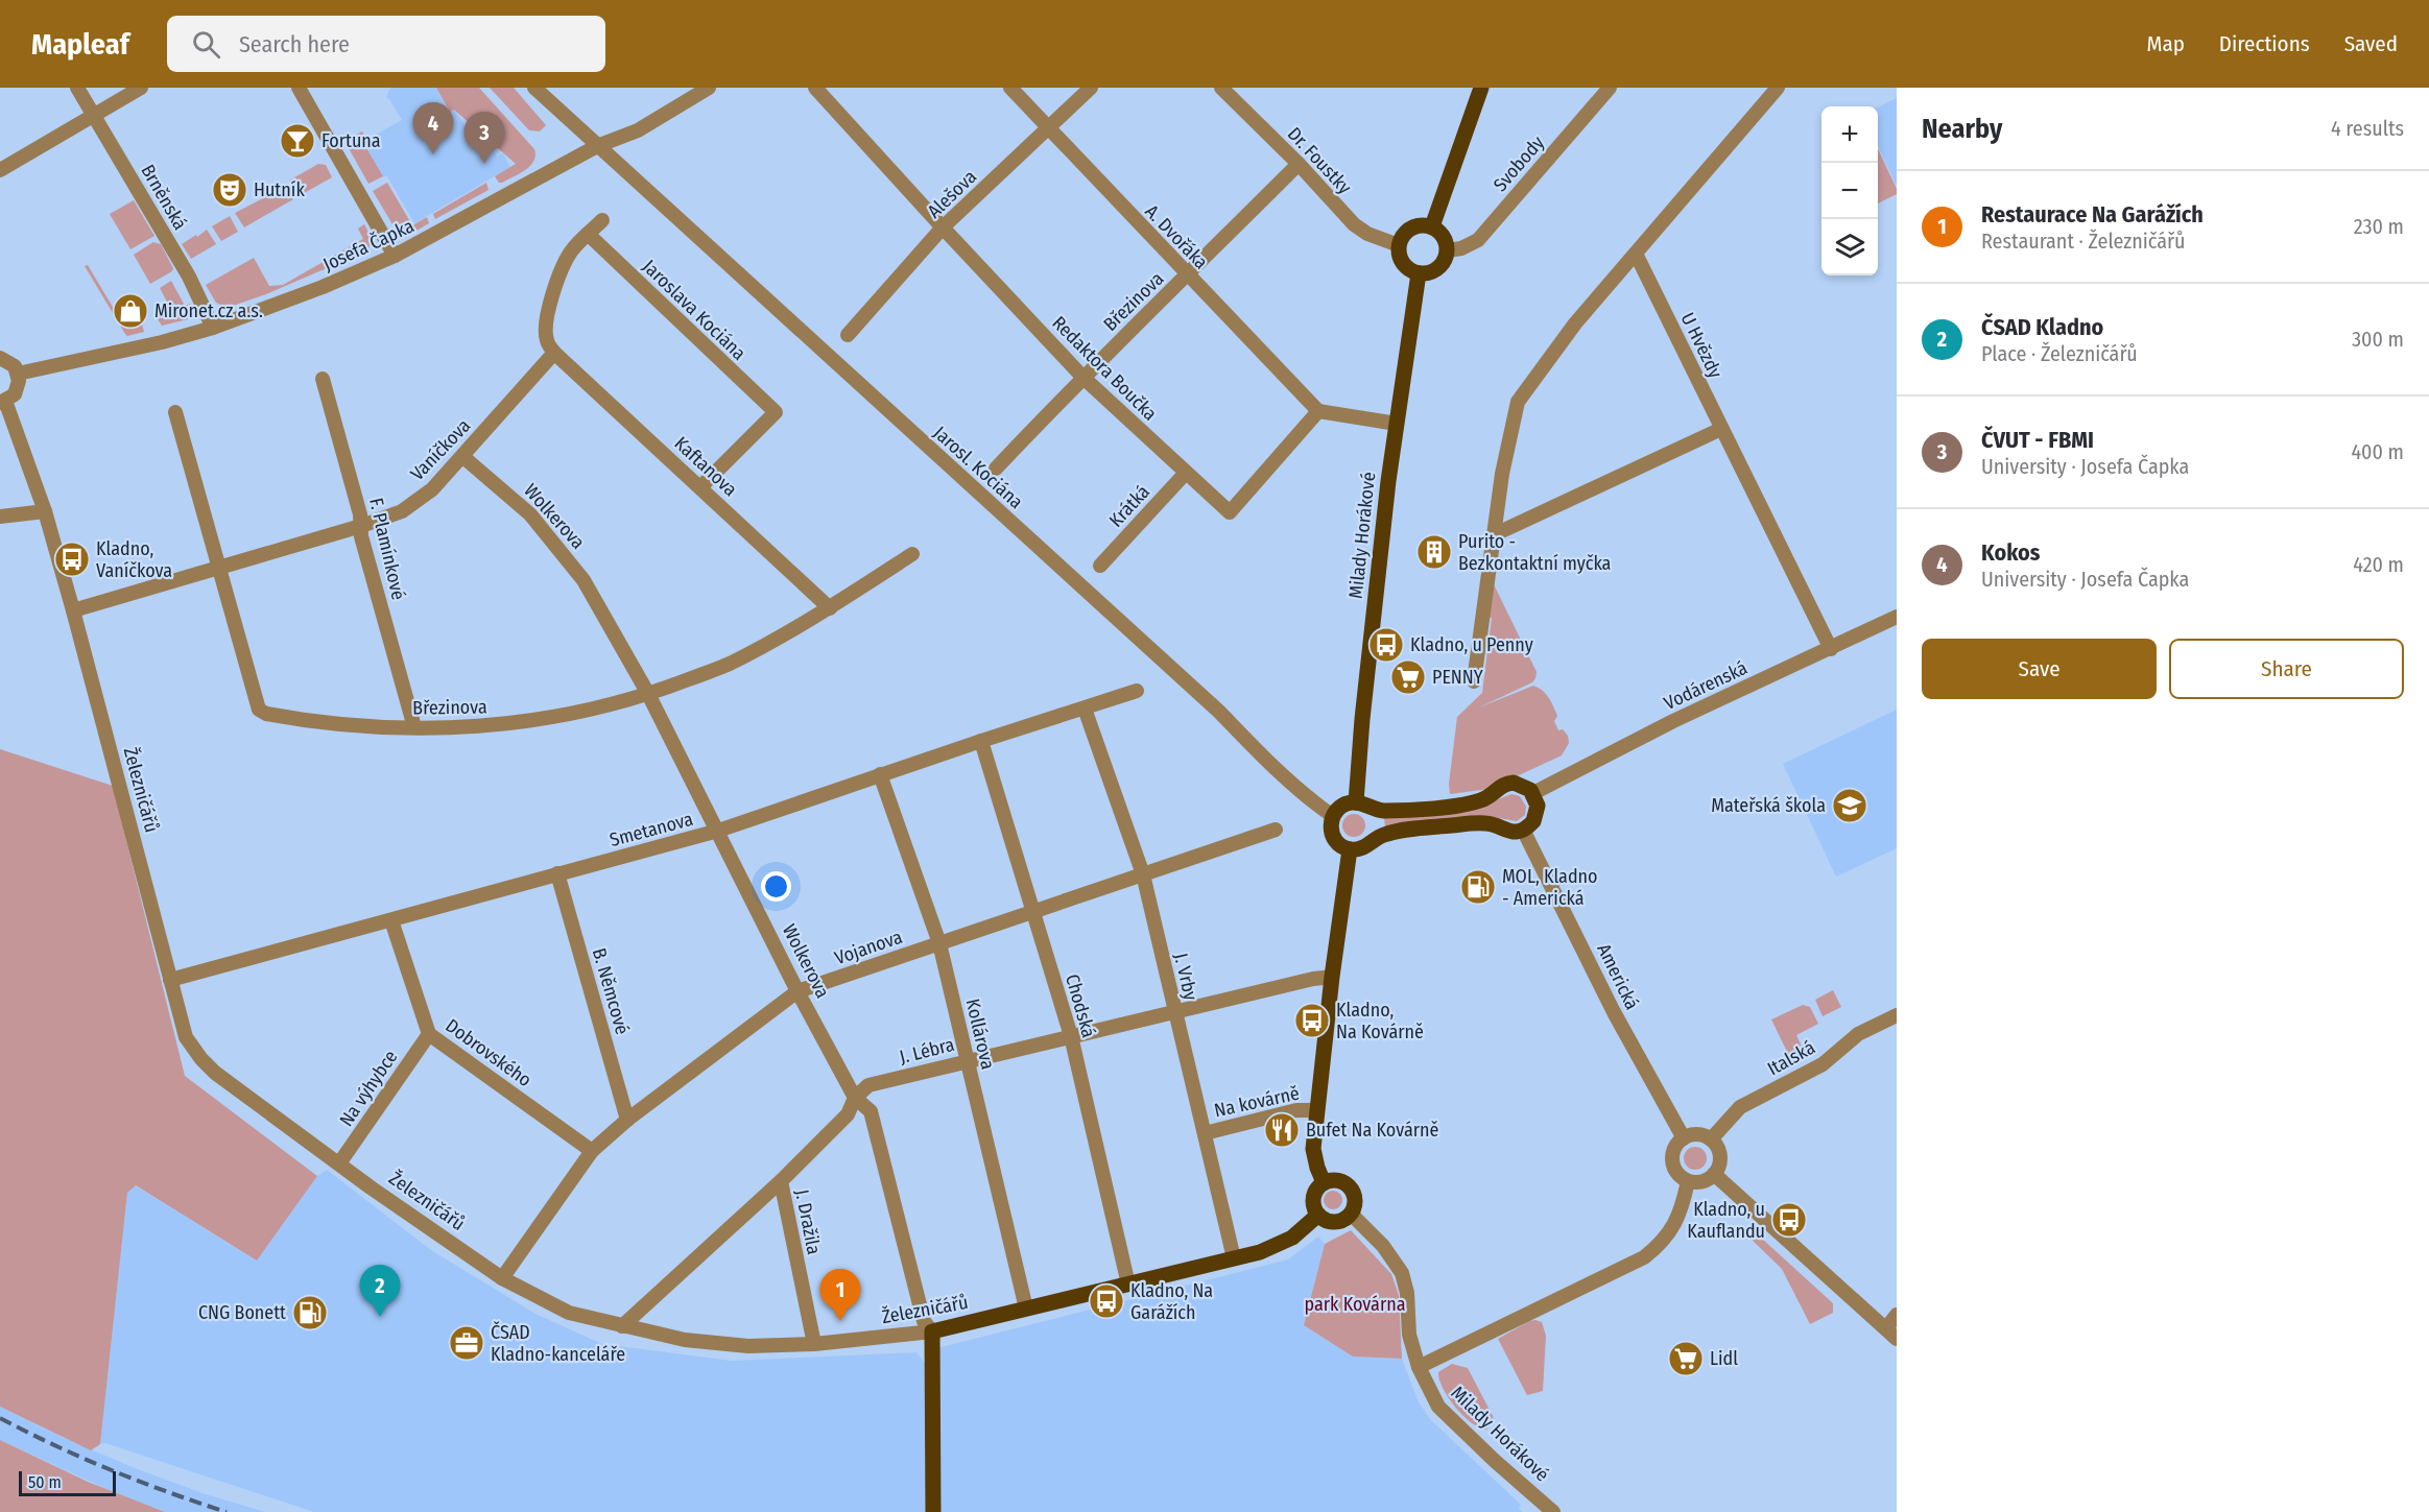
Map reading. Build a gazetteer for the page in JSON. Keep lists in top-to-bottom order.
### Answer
{
  "streets": {
    "main road": ["Wolkerova", "Milady Horákové", "Železničářů"],
    "street": [
      "Dr. Foustky",
      "Svobody",
      "Alešova",
      "Brněnská",
      "A. Dvořáka",
      "Josefa Čapka",
      "Březinova",
      "Jaroslava Kociána",
      "U Hvězdy",
      "Redaktora Boučka",
      "Vaníčkova",
      "Kaftanova",
      "Jarosl. Kociána",
      "Krátká",
      "F. Plamínkové",
      "Vodárenská",
      "Smetanova",
      "Vojanova",
      "J. Vrby",
      "Americká",
      "B. Němcové",
      "Chodská",
      "Kollárova",
      "J. Lébra",
      "Dobrovského",
      "Italská",
      "Na výhybce",
      "Na kovárně",
      "J. Dražila"
    ]
  },
  "crossings": [
    ["Dr. Foustky", "Svobody"],
    ["Dr. Foustky", "Březinova"],
    ["Dr. Foustky", "Milady Horákové"],
    ["Svobody", "Milady Horákové"],
    ["Alešova", "A. Dvořáka"],
    ["Alešova", "Redaktora Boučka"],
    ["Brněnská", "Josefa Čapka"],
    ["A. Dvořáka", "Březinova"],
    ["A. Dvořáka", "Redaktora Boučka"],
    ["Josefa Čapka", "Jarosl. Kociána"],
    ["Březinova", "Redaktora Boučka"],
    ["Březinova", "Vaníčkova"],
    ["Březinova", "Kaftanova"],
    ["Březinova", "Wolkerova"],
    ["Březinova", "F. Plamínkové"],
    ["Jaroslava Kociána", "Kaftanova"],
    ["U Hvězdy", "Vodárenská"],
    ["Redaktora Boučka", "Krátká"],
    ["Vaníčkova", "Kaftanova"],
    ["Vaníčkova", "Wolkerova"],
    ["Vaníčkova", "F. Plamínkové"],
    ["Vaníčkova", "Železničářů"],
    ["Wolkerova", "Železničářů"],
    ["Wolkerova", "Smetanova"],
    ["Wolkerova", "Vojanova"],
    ["Wolkerova", "J. Lébra"],
    ["Milady Horákové", "Železničářů"],
    ["Železničářů", "Smetanova"],
    ["Železničářů", "Vojanova"],
    ["Železničářů", "J. Vrby"],
    ["Železničářů", "Chodská"],
    ["Železničářů", "Kollárova"],
    ["Železničářů", "J. Lébra"],
    ["Železničářů", "Na výhybce"],
    ["Železničářů", "J. Dražila"],
    ["Smetanova", "J. Vrby"],
    ["Smetanova", "B. Němcové"],
    ["Smetanova", "Chodská"],
    ["Smetanova", "Kollárova"],
    ["Smetanova", "Dobrovského"],
    ["Vojanova", "J. Vrby"],
    ["Vojanova", "B. Němcové"],
    ["Vojanova", "Chodská"],
    ["Vojanova", "Kollárova"],
    ["Vojanova", "Dobrovského"],
    ["J. Vrby", "J. Lébra"],
    ["J. Vrby", "Na kovárně"],
    ["Americká", "Italská"],
    ["Chodská", "J. Lébra"],
    ["Kollárova", "J. Lébra"],
    ["J. Lébra", "J. Dražila"],
    ["Dobrovského", "Na výhybce"]
  ],
  "parks": ["park Kovárna"],
  "places": {
    "bar": ["Fortuna"],
    "theatre": ["Hutník"],
    "shop": ["Mironet.cz a.s."],
    "building": ["Purito - Bezkontaktní myčka"],
    "bus stop": [
      "Kladno, Vaníčkova",
      "Kladno, u Penny",
      "Kladno, Na Kovárně",
      "Kladno, u Kauflandu",
      "Kladno, Na Garážích"
    ],
    "supermarket": ["PENNY", "Lidl"],
    "school or university": ["Mateřská škola"],
    "fuel station": ["MOL, Kladno - Americká", "CNG Bonett"],
    "restaurant": ["Bufet Na Kovárně"],
    "office": ["ČSAD Kladno-kanceláře"]
  },
  "scale_bar": "50 m",
  "page": {
    "header": "Mapleaf",
    "search": "Search here",
    "nav": ["Map", "Directions", "Saved"],
    "heading": ["Nearby", "4 results"],
    "pins": [
      "4",
      "3",
      "2",
      "1"
    ],
    "map_buttons": ["+", "−"],
    "list": [
      {
        "mark": "1",
        "name": "Restaurace Na Garážích",
        "note": "Restaurant · Železničářů",
        "value": "230 m"
      },
      {
        "mark": "2",
        "name": "ČSAD Kladno",
        "note": "Place · Železničářů",
        "value": "300 m"
      },
      {
        "mark": "3",
        "name": "ČVUT - FBMI",
        "note": "University · Josefa Čapka",
        "value": "400 m"
      },
      {
        "mark": "4",
        "name": "Kokos",
        "note": "University · Josefa Čapka",
        "value": "420 m"
      }
    ],
    "buttons": ["Save", "Share"],
    "scale": "50 m"
  }
}
